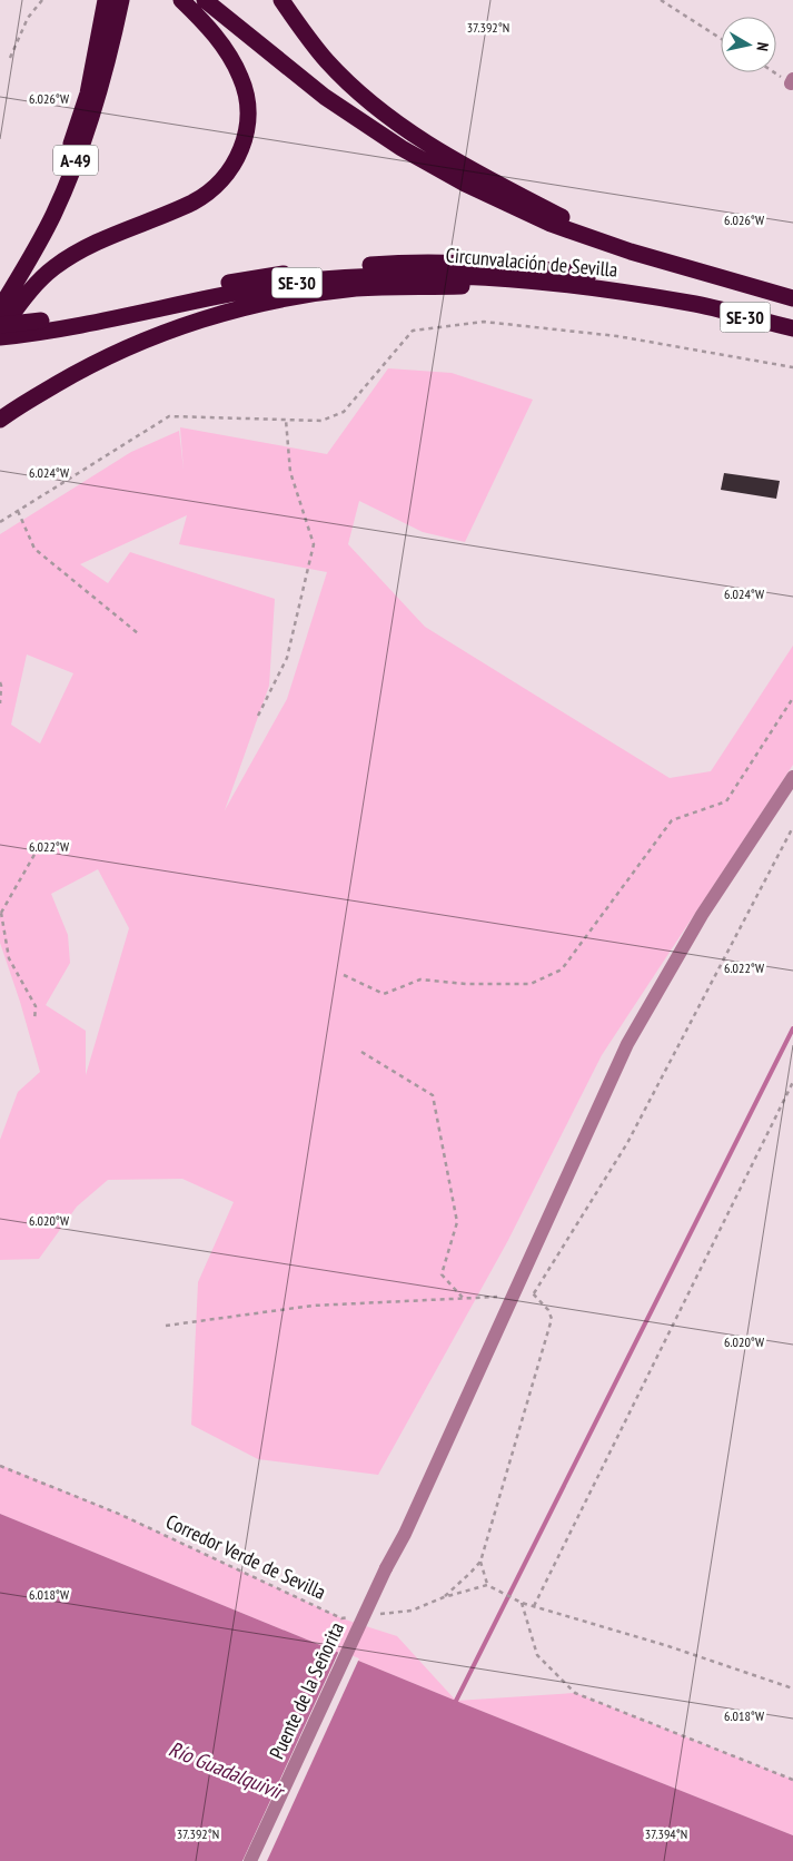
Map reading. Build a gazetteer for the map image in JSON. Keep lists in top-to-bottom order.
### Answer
{
  "streets": {
    "highway": ["A-49", "Circunvalación de Sevilla", "SE-30"],
    "street": ["Puente de la Señorita"],
    "path": ["Corredor Verde de Sevilla"]
  },
  "water": ["Río Guadalquivir"],
  "north": "right",
  "coordinates": [
    "37.392°N",
    "6.026°W",
    "6.024°W",
    "6.022°W",
    "6.020°W",
    "6.018°W",
    "37.394°N"
  ]
}
